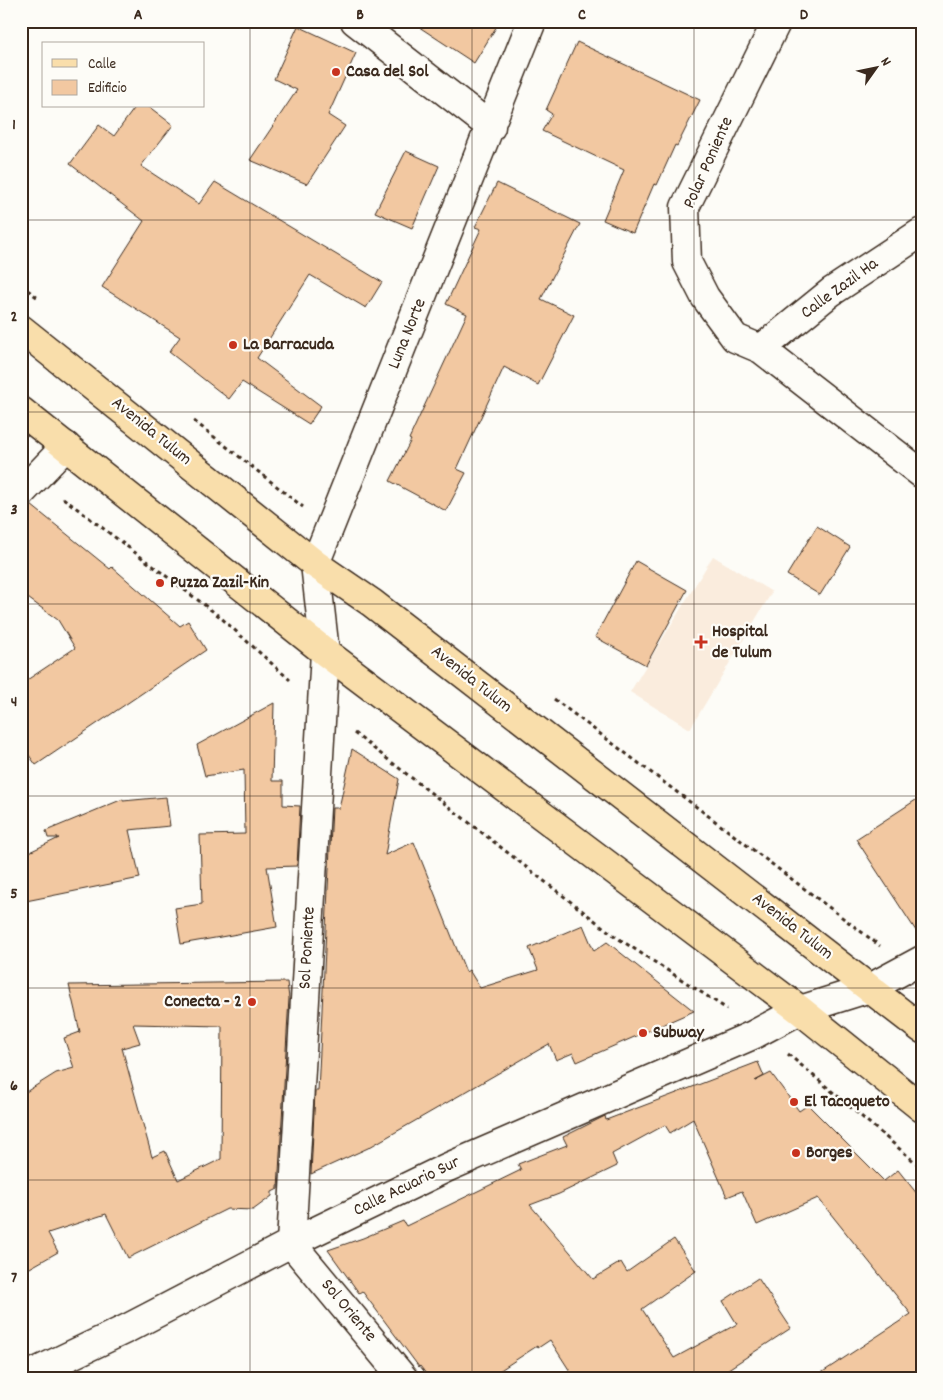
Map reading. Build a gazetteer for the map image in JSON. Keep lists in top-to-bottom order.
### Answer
{
  "streets": {
    "main road": ["Avenida Tulum"],
    "street": [
      "Polar Poniente",
      "Calle Zazil Ha",
      "Luna Norte",
      "Sol Poniente",
      "Calle Acuario Sur",
      "Sol Oriente"
    ]
  },
  "crossings": [
    ["Polar Poniente", "Calle Zazil Ha"],
    ["Luna Norte", "Avenida Tulum"],
    ["Luna Norte", "Sol Poniente"],
    ["Avenida Tulum", "Calle Acuario Sur"],
    ["Sol Poniente", "Calle Acuario Sur"],
    ["Sol Poniente", "Sol Oriente"],
    ["Calle Acuario Sur", "Sol Oriente"]
  ],
  "places": {
    "other": [
      "Casa del Sol",
      "La Barracuda",
      "Puzza Zazil-Kin",
      "Conecta - 2",
      "Subway",
      "El Tacoqueto",
      "Borges"
    ],
    "health": ["Hospital de Tulum"]
  },
  "legend": ["Calle", "Edificio"],
  "north": "top right",
  "grid": {
    "columns": [
      "A",
      "B",
      "C",
      "D"
    ],
    "rows": [
      "1",
      "2",
      "3",
      "4",
      "5",
      "6",
      "7"
    ]
  }
}
